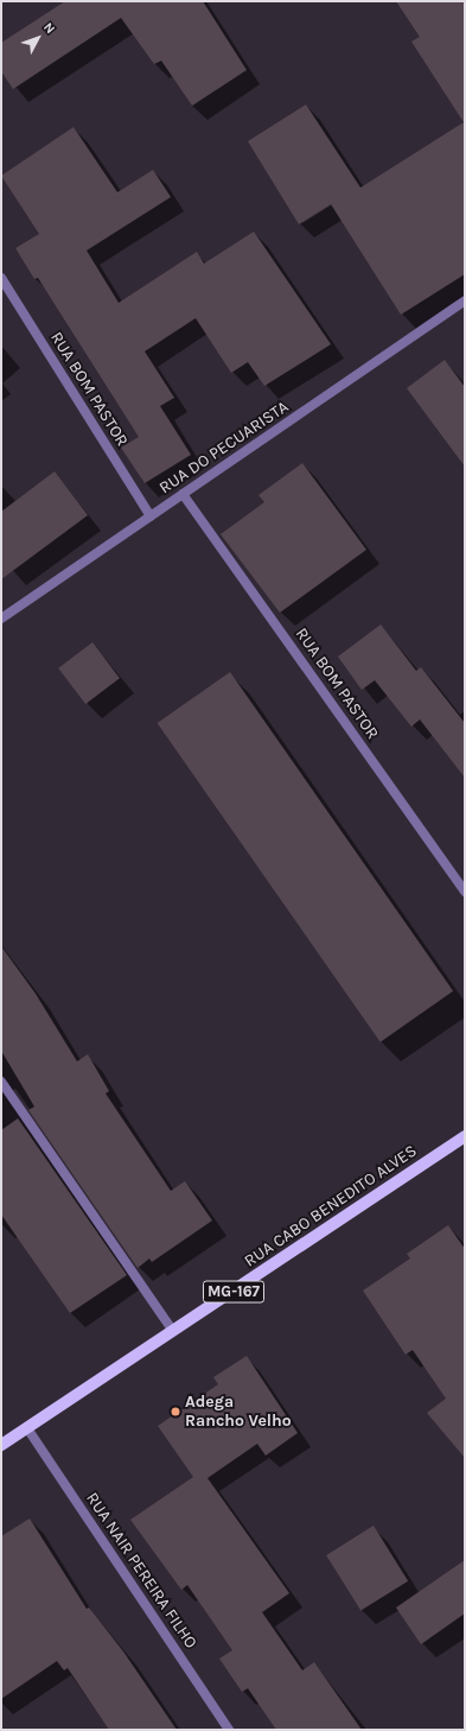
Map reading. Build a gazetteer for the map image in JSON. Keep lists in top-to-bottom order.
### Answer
{
  "streets": {
    "main road": ["RUA CABO BENEDITO ALVES", "MG-167"],
    "street": ["RUA BOM PASTOR", "RUA DO PECUARISTA", "RUA NAIR PEREIRA FILHO"]
  },
  "crossings": [
    ["RUA BOM PASTOR", "RUA DO PECUARISTA"],
    ["RUA CABO BENEDITO ALVES", "RUA NAIR PEREIRA FILHO"]
  ],
  "places": ["Adega Rancho Velho"],
  "north": "top right"
}
